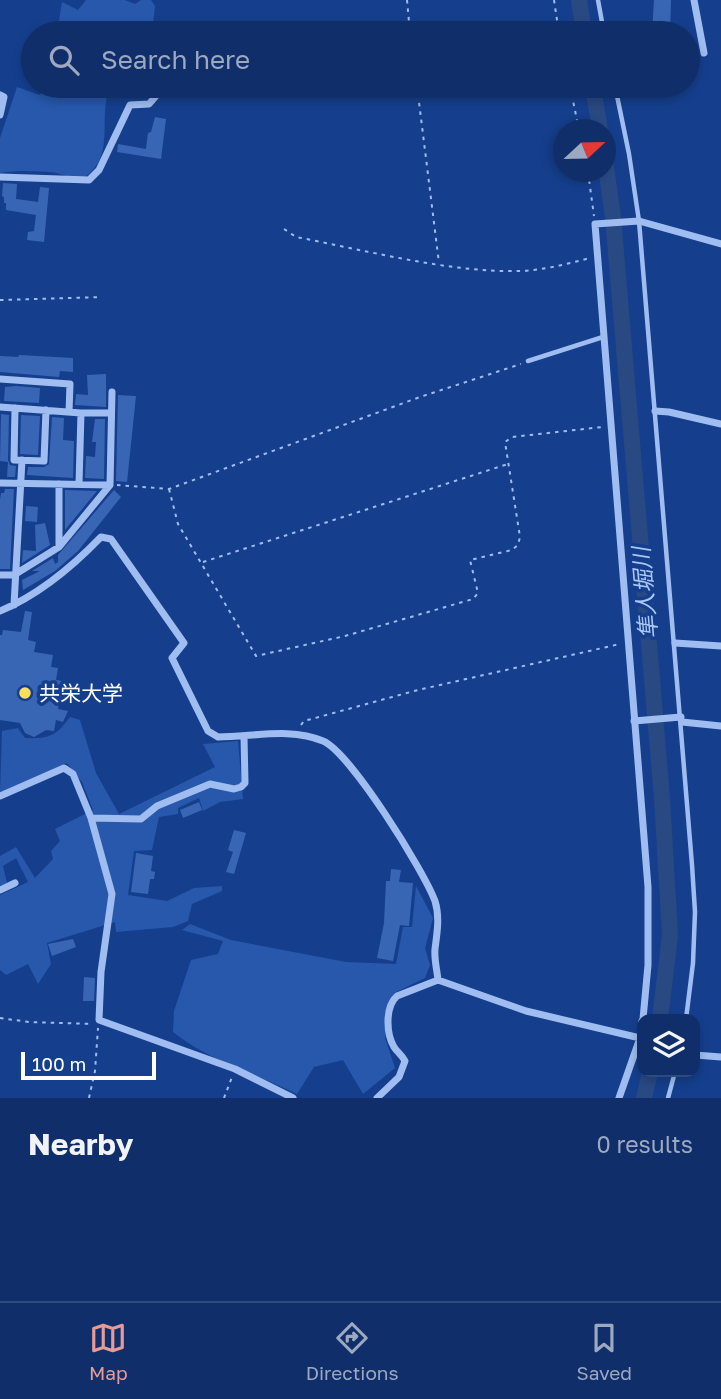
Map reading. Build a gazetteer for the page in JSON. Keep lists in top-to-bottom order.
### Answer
{
  "water": ["隼人堀川"],
  "places": ["共栄大学"],
  "scale_bar": "100 m",
  "north": "right",
  "page": {
    "search": "Search here",
    "scale": "100 m",
    "heading": ["Nearby", "0 results"],
    "nav": ["Map", "Directions", "Saved"]
  }
}
